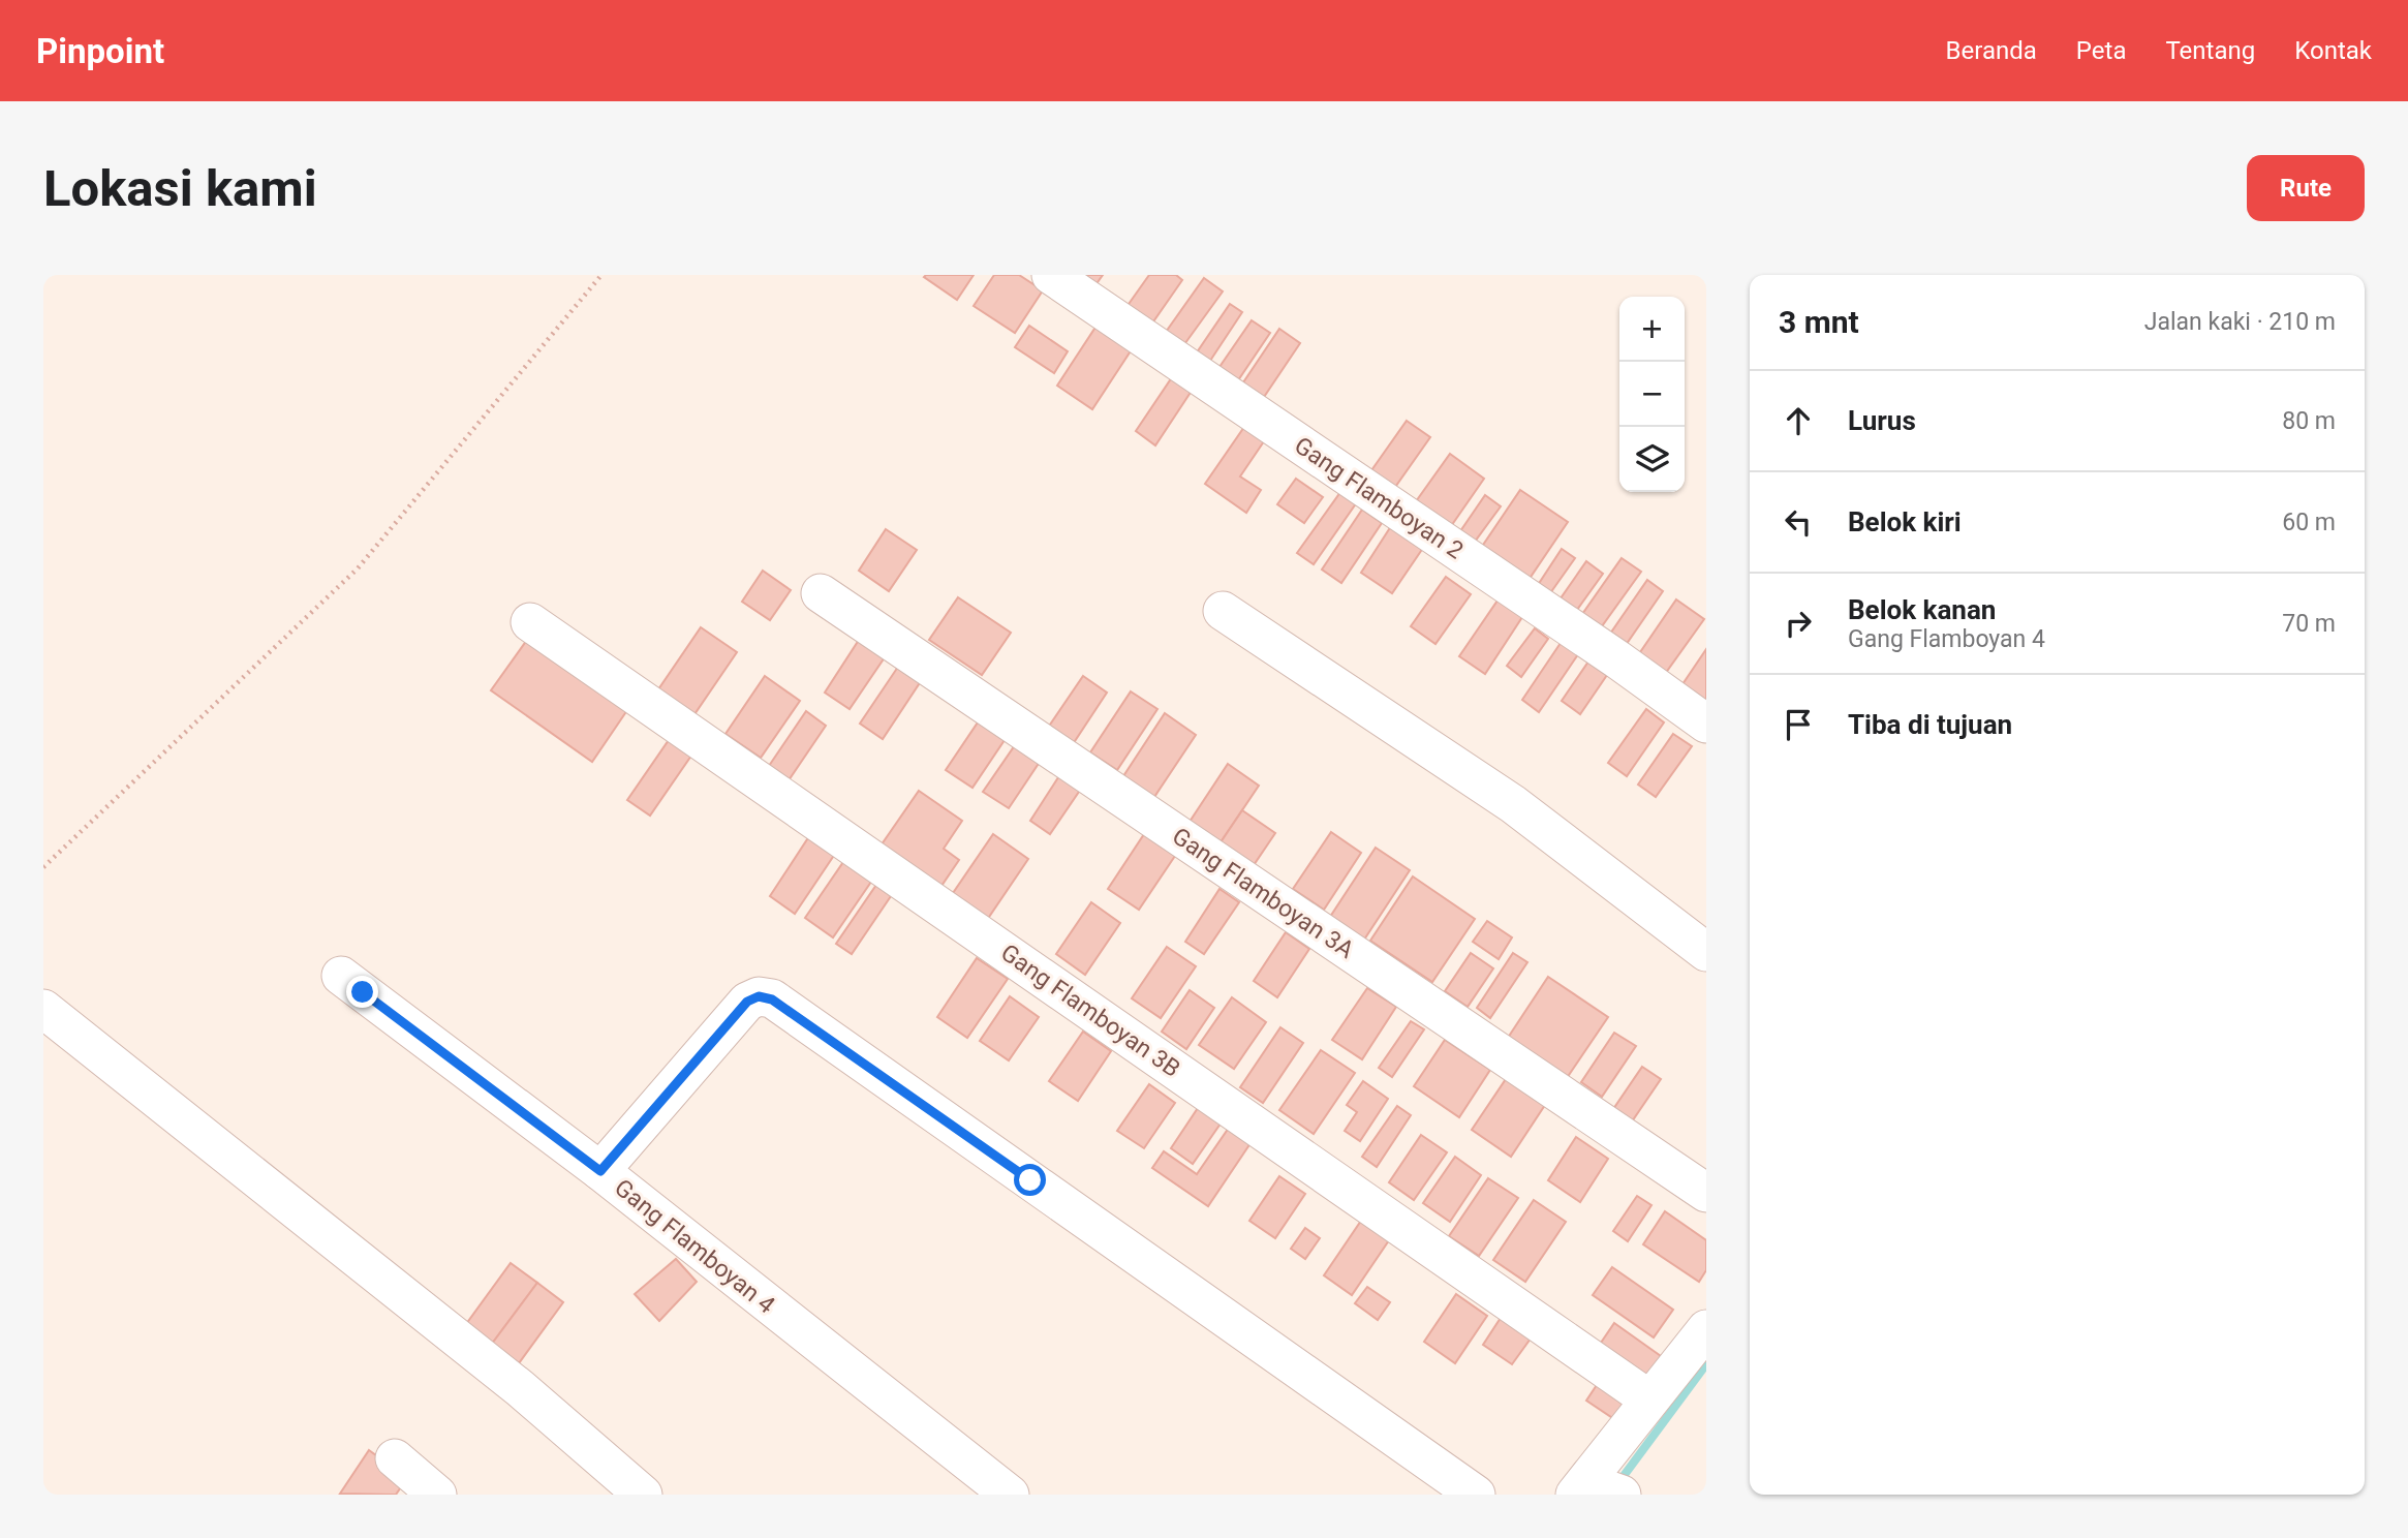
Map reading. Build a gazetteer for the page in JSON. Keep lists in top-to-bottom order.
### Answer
{
  "streets": {
    "street": [
      "Gang Flamboyan 2",
      "Gang Flamboyan 3A",
      "Gang Flamboyan 3B",
      "Gang Flamboyan 4"
    ]
  },
  "page": {
    "header": "Pinpoint",
    "nav": [
      "Beranda",
      "Peta",
      "Tentang",
      "Kontak"
    ],
    "buttons": "Rute",
    "title": "Lokasi kami",
    "heading": ["3 mnt", "Jalan kaki · 210 m"],
    "map_buttons": ["+", "−"],
    "list": [
      ["Lurus", "80 m"],
      ["Belok kiri", "60 m"],
      ["Belok kanan", "Gang Flamboyan 4", "70 m"],
      "Tiba di tujuan"
    ]
  }
}
